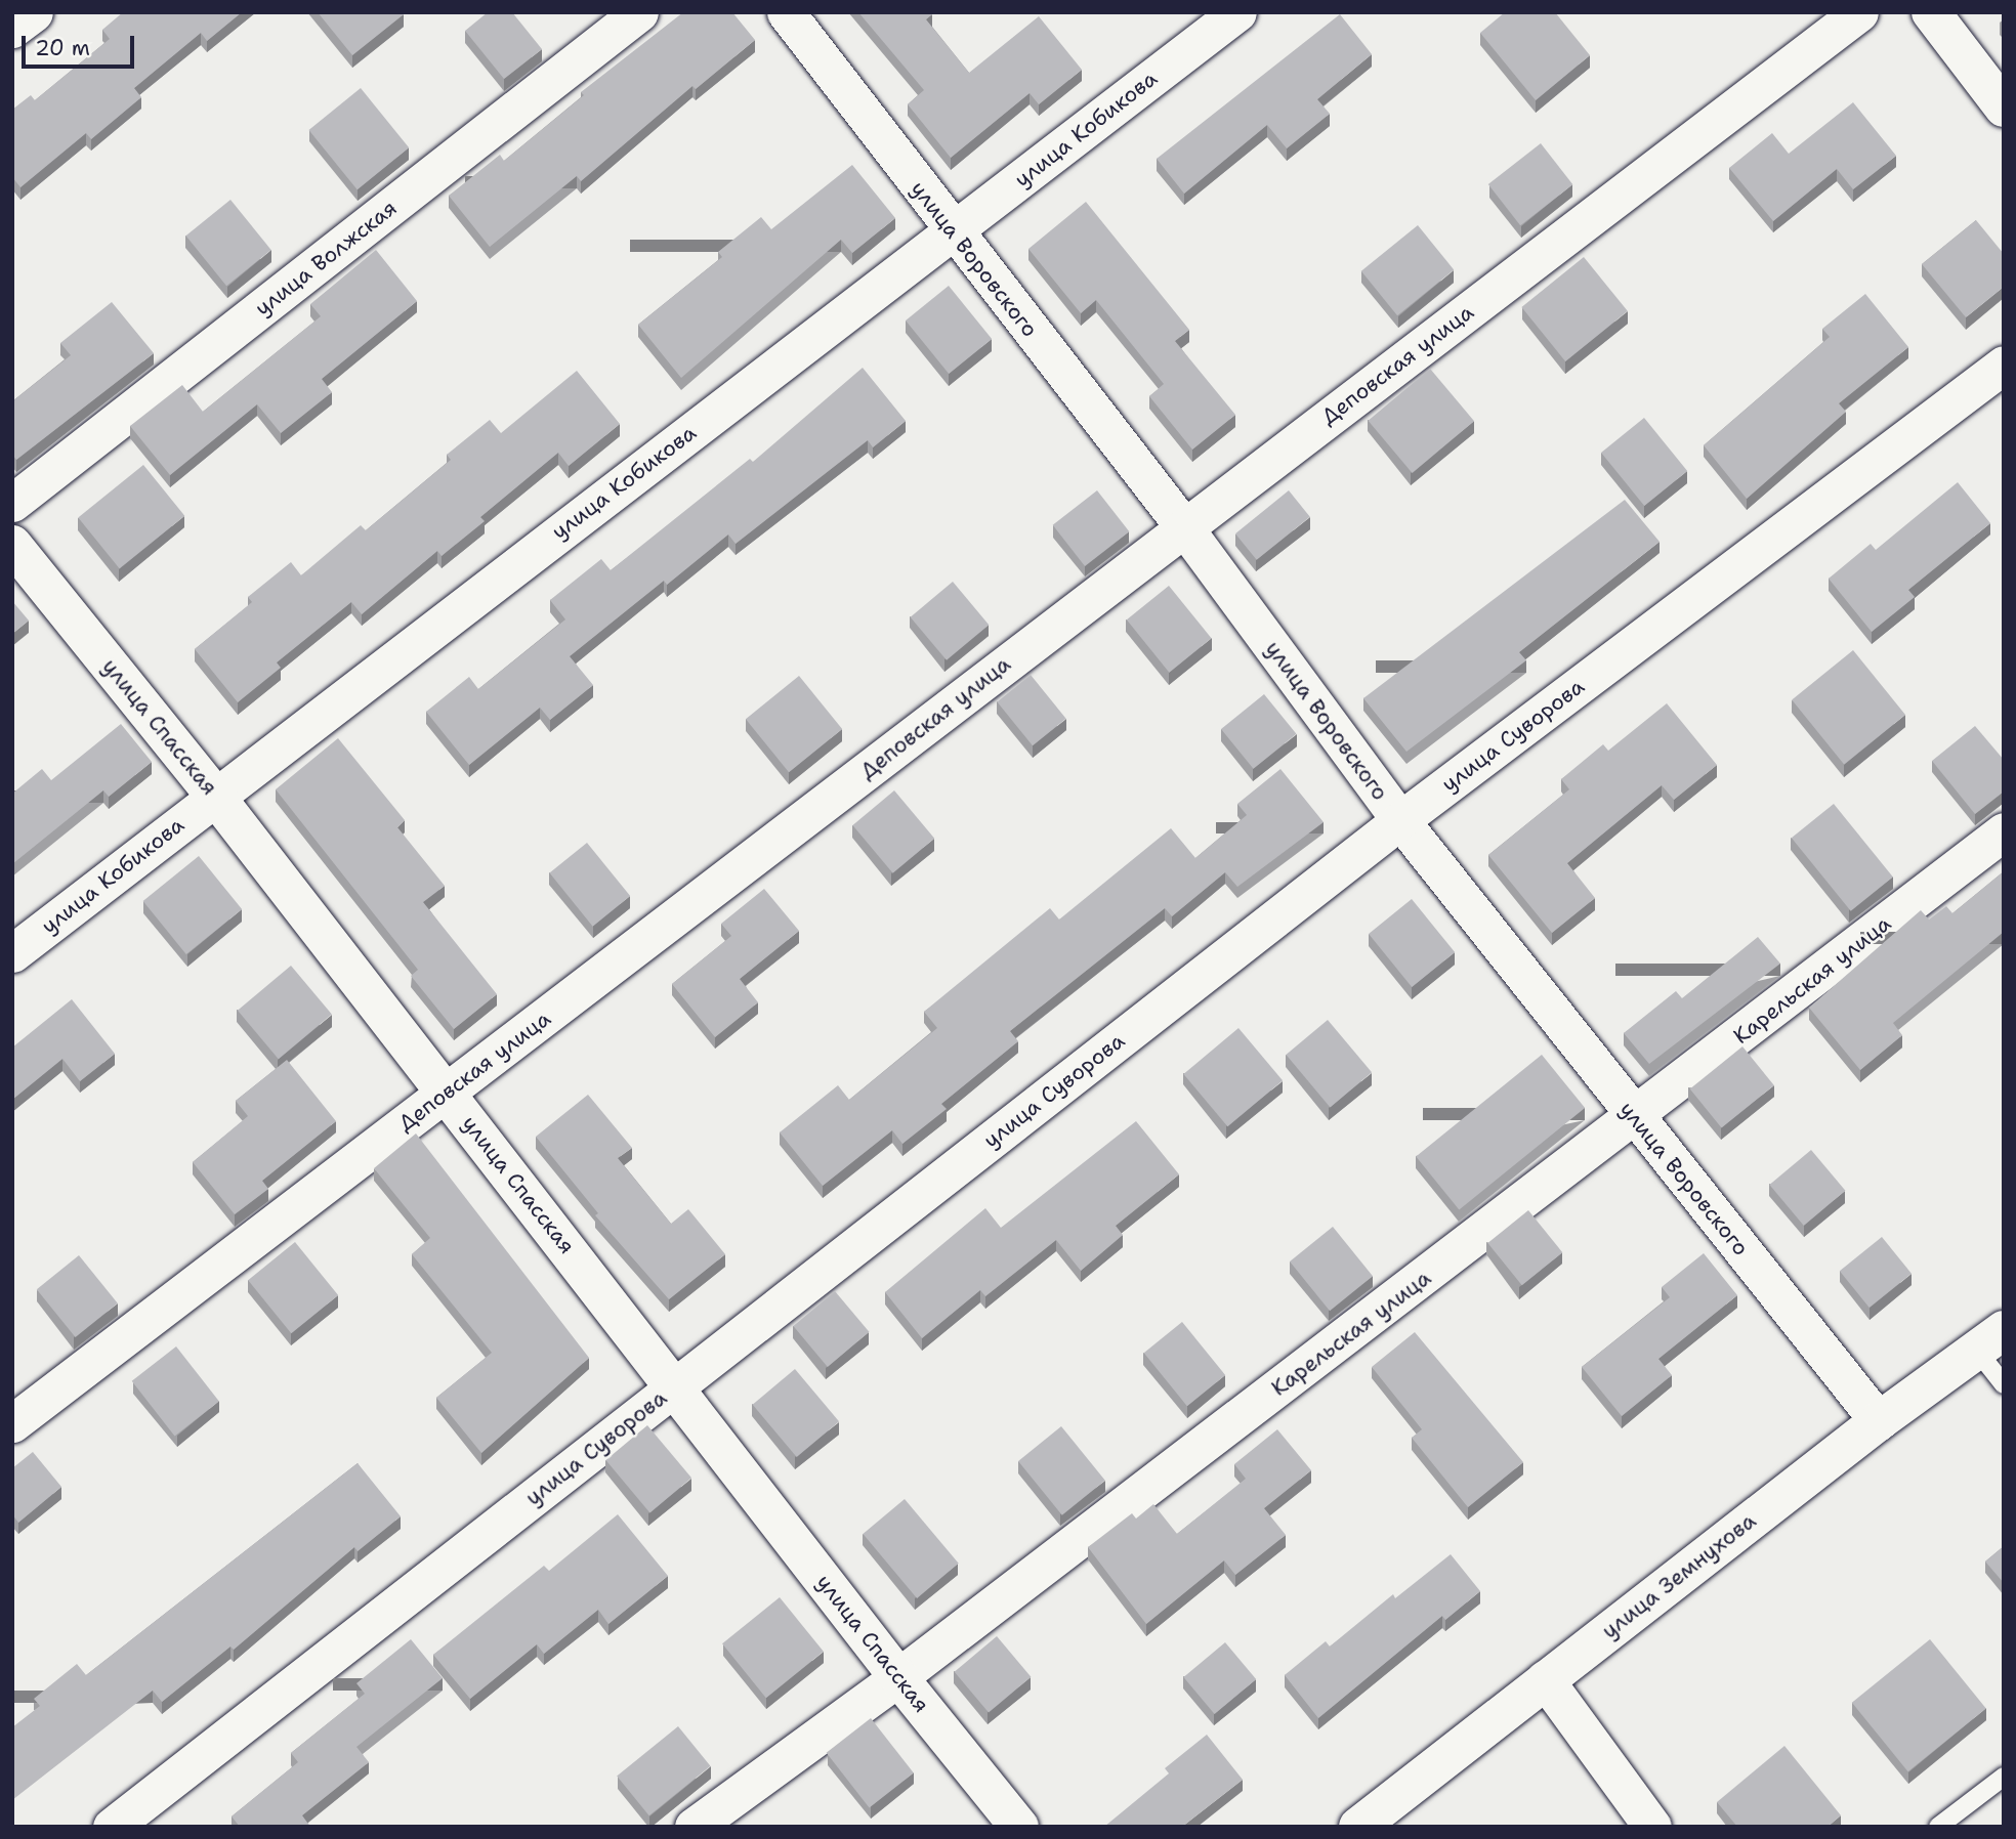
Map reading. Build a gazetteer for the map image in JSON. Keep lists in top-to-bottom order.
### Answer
{
  "streets": {
    "street": [
      "улица Кобикова",
      "улица Волжская",
      "улица Воровского",
      "Деповская улица",
      "улица Спасская",
      "улица Суворова",
      "Карельская улица",
      "улица Земнухова"
    ]
  },
  "crossings": [
    ["улица Кобикова", "улица Воровского"],
    ["улица Кобикова", "улица Спасская"],
    ["улица Воровского", "Деповская улица"],
    ["улица Воровского", "улица Суворова"],
    ["улица Воровского", "Карельская улица"],
    ["улица Воровского", "улица Земнухова"],
    ["Деповская улица", "улица Спасская"],
    ["улица Спасская", "улица Суворова"],
    ["улица Спасская", "Карельская улица"]
  ],
  "scale_bar": "20 m"
}
